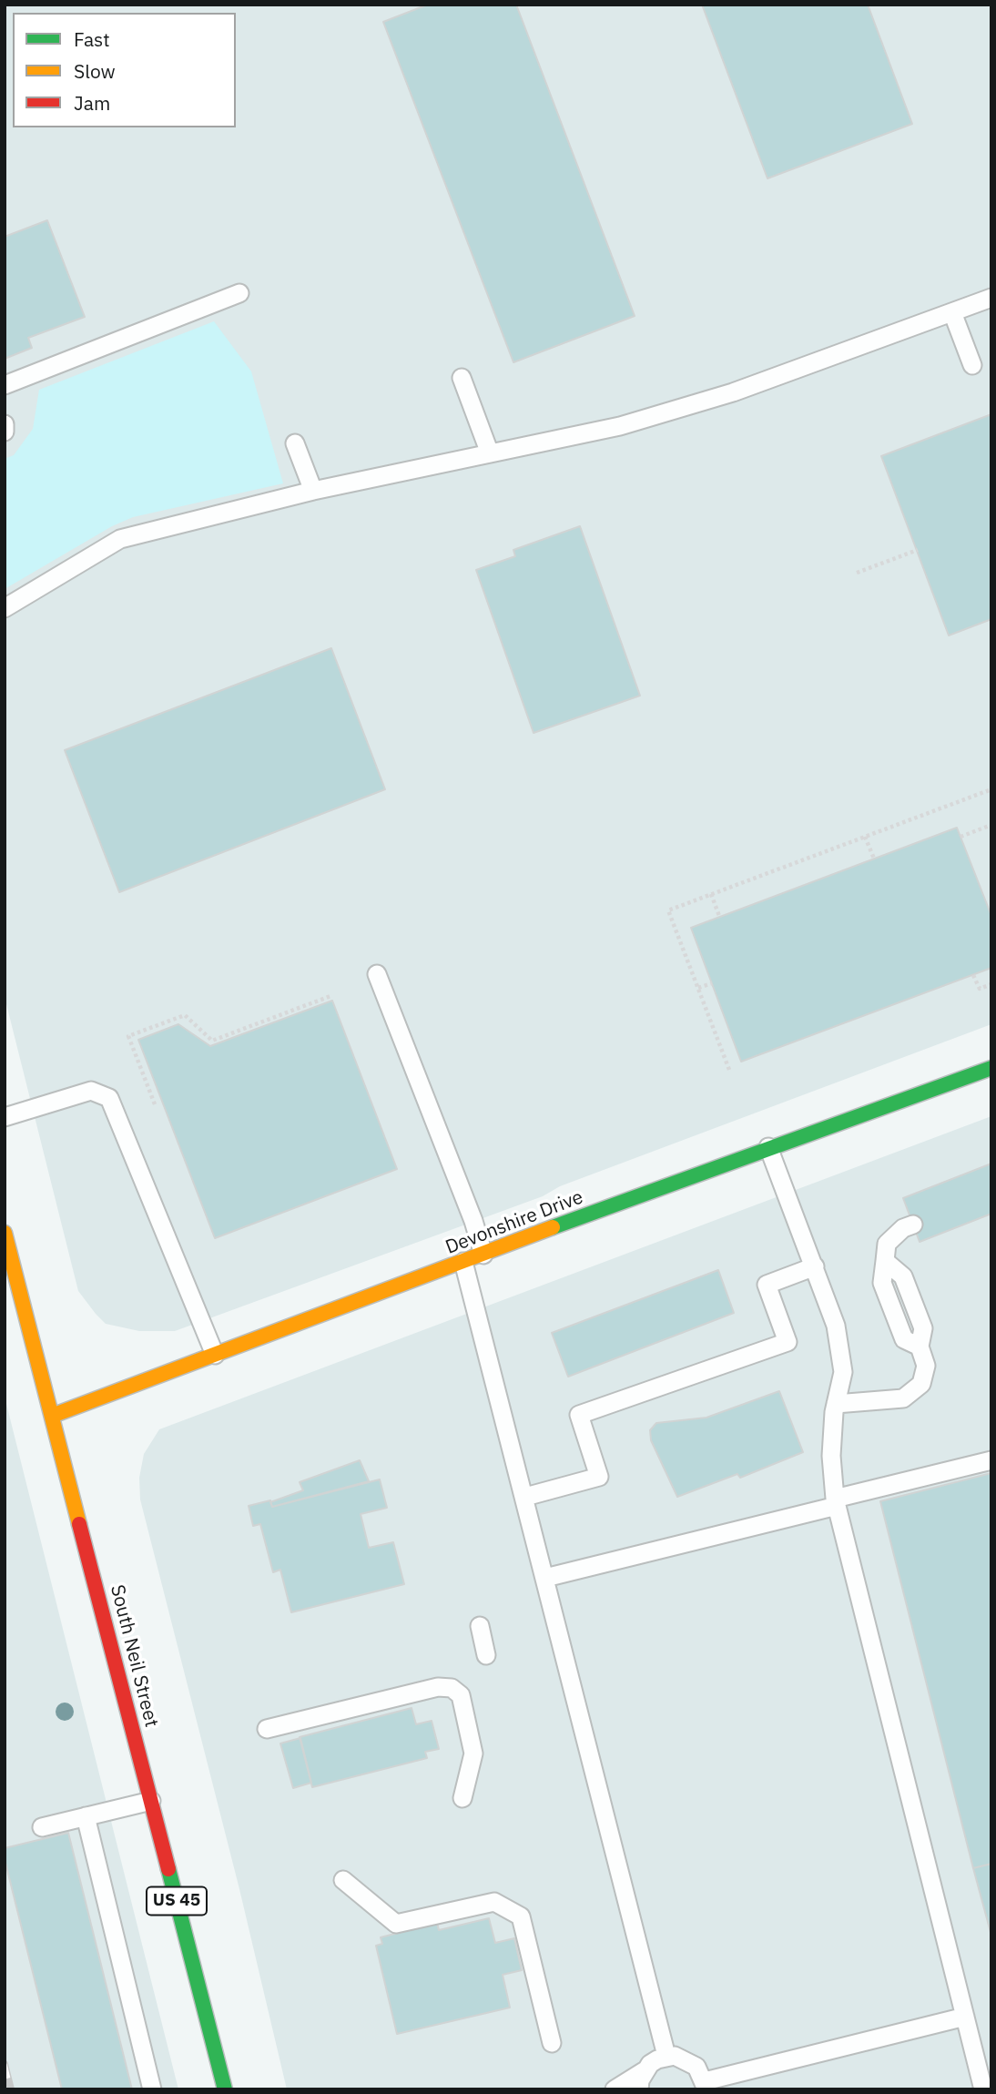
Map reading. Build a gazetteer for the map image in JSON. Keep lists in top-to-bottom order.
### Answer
{
  "streets": {
    "street": ["Devonshire Drive", "South Neil Street", "US 45"]
  },
  "crossings": [
    ["Devonshire Drive", "South Neil Street"]
  ],
  "legend": ["Fast", "Slow", "Jam"]
}
